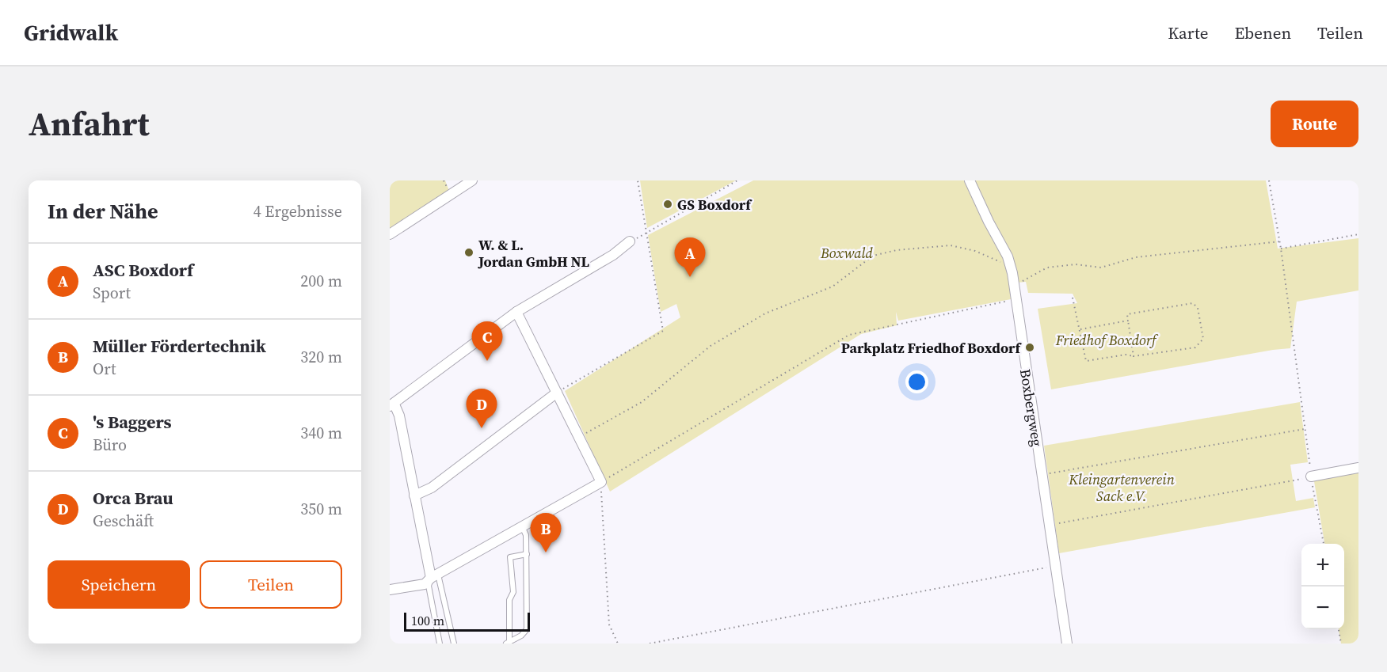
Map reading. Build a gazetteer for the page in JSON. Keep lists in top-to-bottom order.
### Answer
{
  "streets": {
    "street": ["Boxbergweg"]
  },
  "parks": ["Boxwald", "Friedhof Boxdorf", "Kleingartenverein Sack e.V."],
  "places": ["GS Boxdorf", "W. & L. Jordan GmbH NL", "Parkplatz Friedhof Boxdorf"],
  "scale_bar": "100 m",
  "page": {
    "header": "Gridwalk",
    "nav": ["Karte", "Ebenen", "Teilen"],
    "title": "Anfahrt",
    "buttons": [
      "Route",
      ["Speichern", "Teilen"]
    ],
    "heading": ["In der Nähe", "4 Ergebnisse"],
    "pins": [
      "A",
      "C",
      "D",
      "B"
    ],
    "list": [
      {
        "mark": "A",
        "name": "ASC Boxdorf",
        "note": "Sport",
        "value": "200 m"
      },
      {
        "mark": "B",
        "name": "Müller Fördertechnik",
        "note": "Ort",
        "value": "320 m"
      },
      {
        "mark": "C",
        "name": "'s Baggers",
        "note": "Büro",
        "value": "340 m"
      },
      {
        "mark": "D",
        "name": "Orca Brau",
        "note": "Geschäft",
        "value": "350 m"
      }
    ],
    "map_buttons": ["+", "−"],
    "scale": "100 m"
  }
}
